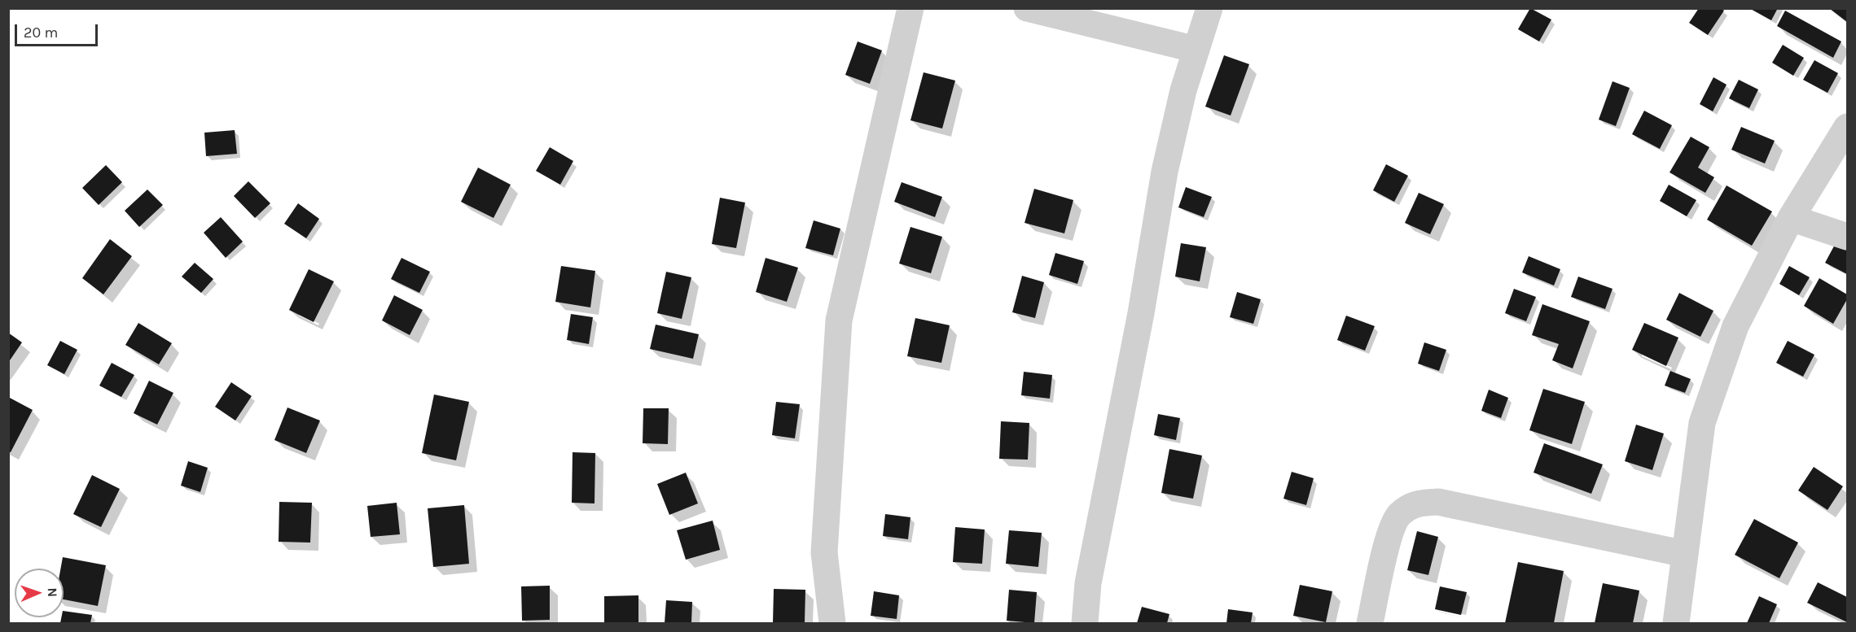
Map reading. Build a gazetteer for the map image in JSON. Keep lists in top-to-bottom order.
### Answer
{
  "scale_bar": "20 m",
  "north": "right"
}
